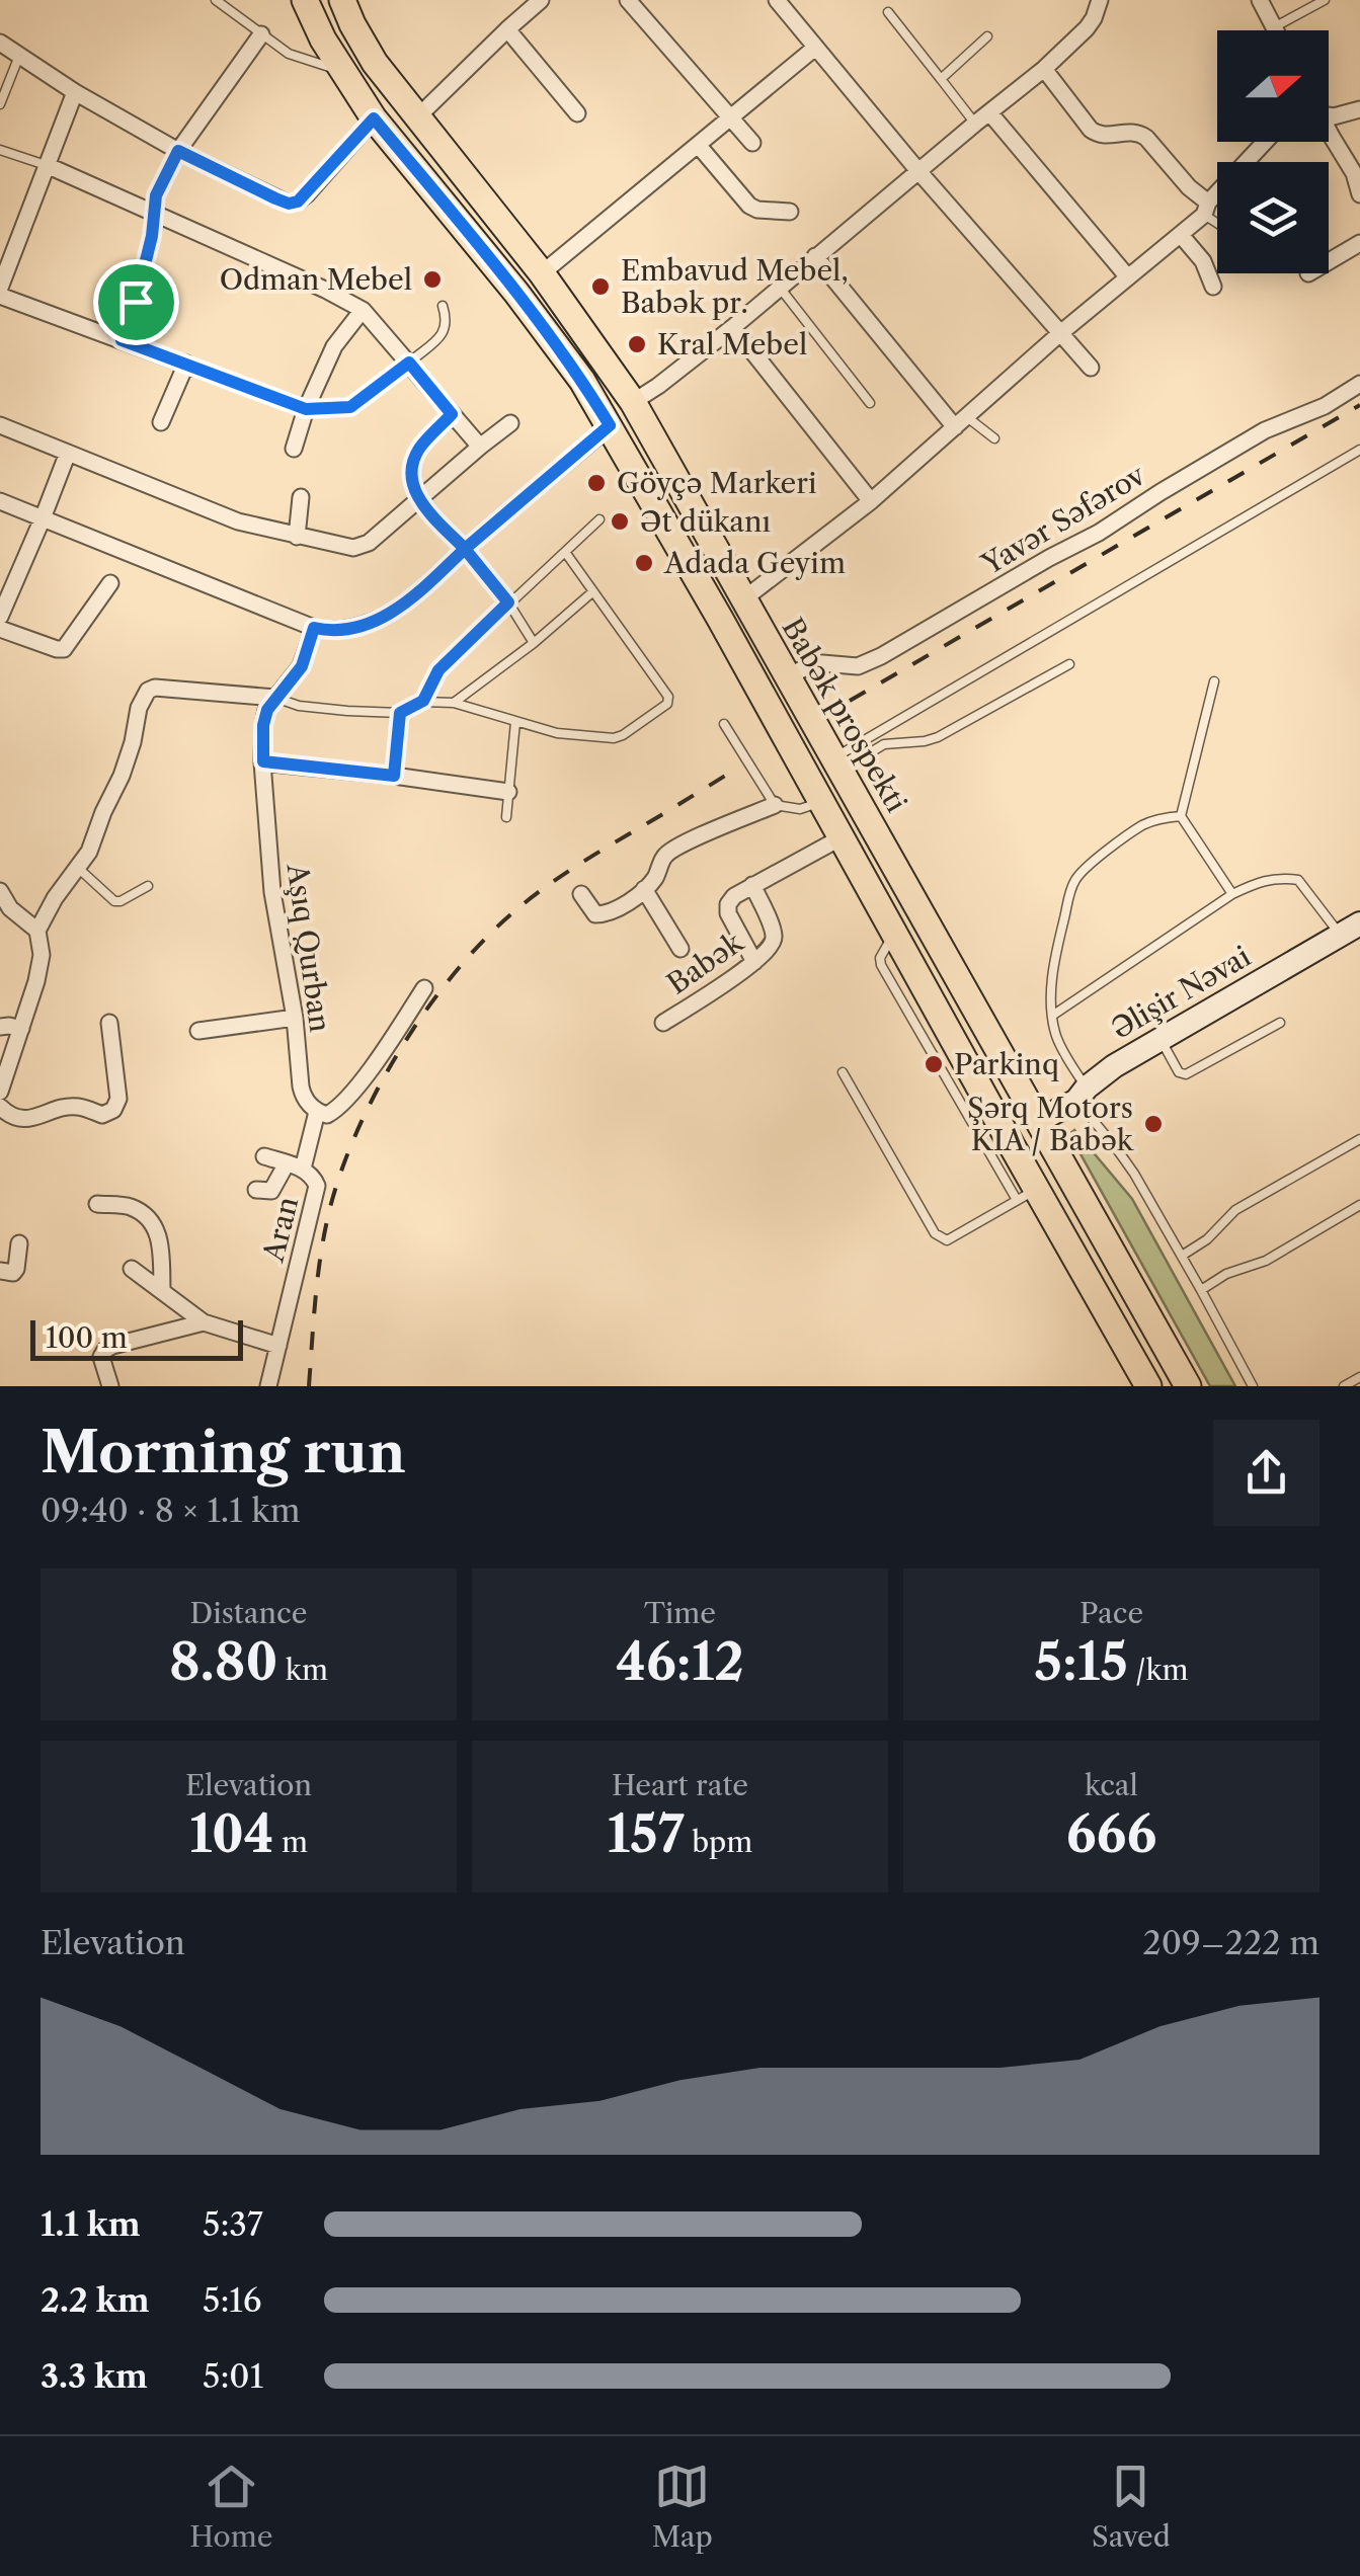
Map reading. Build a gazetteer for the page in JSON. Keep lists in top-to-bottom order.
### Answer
{
  "streets": {
    "main road": ["Babək prospekti"],
    "street": [
      "Yavər Səfərov",
      "Aşıq Qurban",
      "Babək",
      "Əlişir Nəvai",
      "Aran"
    ]
  },
  "crossings": [
    ["Yavər Səfərov", "Babək prospekti"],
    ["Babək prospekti", "Əlişir Nəvai"]
  ],
  "places": [
    "Odman Mebel",
    "Embavud Mebel, Babək pr.",
    "Kral Mebel",
    "Göyçə Markeri",
    "Ət dükanı",
    "Adada Geyim",
    "Parkinq",
    "Şərq Motors KIA / Babək"
  ],
  "scale_bar": "100 m",
  "north": "right",
  "page": {
    "scale": "100 m",
    "heading": ["Morning run", "09:40 · 8 × 1.1 km"],
    "stats": [
      ["Distance", "8.80 km"],
      ["Time", "46:12"],
      ["Pace", "5:15 /km"],
      ["Elevation", "104 m"],
      ["Heart rate", "157 bpm"],
      ["kcal", "666"]
    ],
    "chart": ["Elevation", "209–222 m"],
    "list": [
      {
        "name": "1.1 km",
        "note": "5:37"
      },
      {
        "name": "2.2 km",
        "note": "5:16"
      },
      {
        "name": "3.3 km",
        "note": "5:01"
      }
    ],
    "tabs": ["Home", "Map", "Saved"]
  }
}
